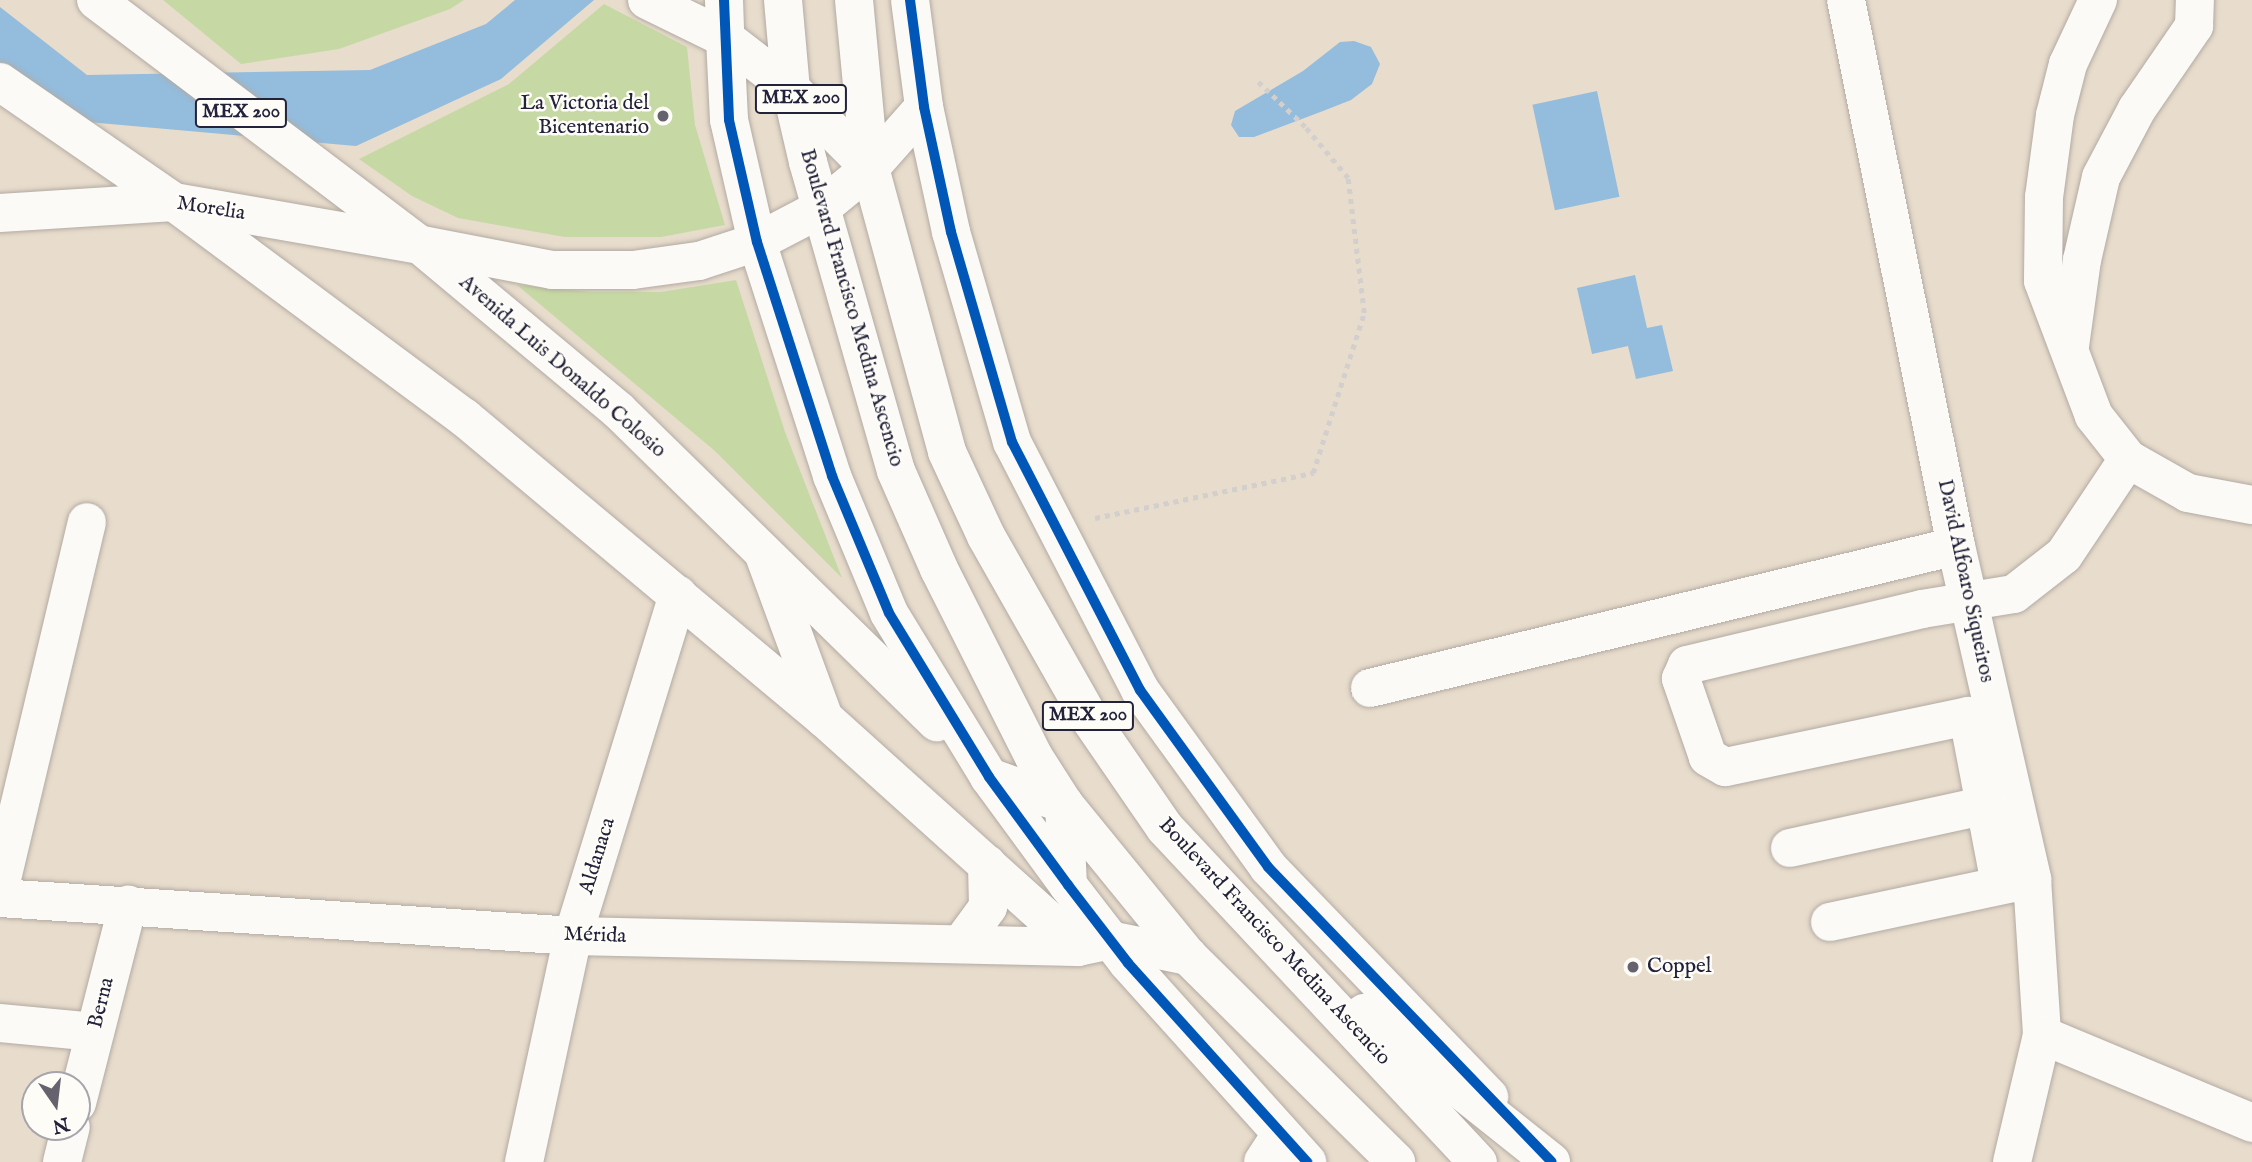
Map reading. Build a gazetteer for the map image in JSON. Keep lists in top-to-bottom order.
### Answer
{
  "streets": {
    "main road": [
      "MEX 200",
      "Morelia",
      "Boulevard Francisco Medina Ascencio",
      "Avenida Luis Donaldo Colosio",
      "David Alfoaro Siqueiros",
      "Aldanaca",
      "Mérida",
      "Berna"
    ]
  },
  "crossings": [
    ["MEX 200", "Morelia"],
    ["MEX 200", "Boulevard Francisco Medina Ascencio"],
    ["Morelia", "Boulevard Francisco Medina Ascencio"],
    ["Morelia", "Avenida Luis Donaldo Colosio"],
    ["Boulevard Francisco Medina Ascencio", "Mérida"],
    ["Aldanaca", "Mérida"],
    ["Mérida", "Berna"]
  ],
  "places": ["La Victoria del Bicentenario", "Coppel"],
  "north": "bottom"
}
